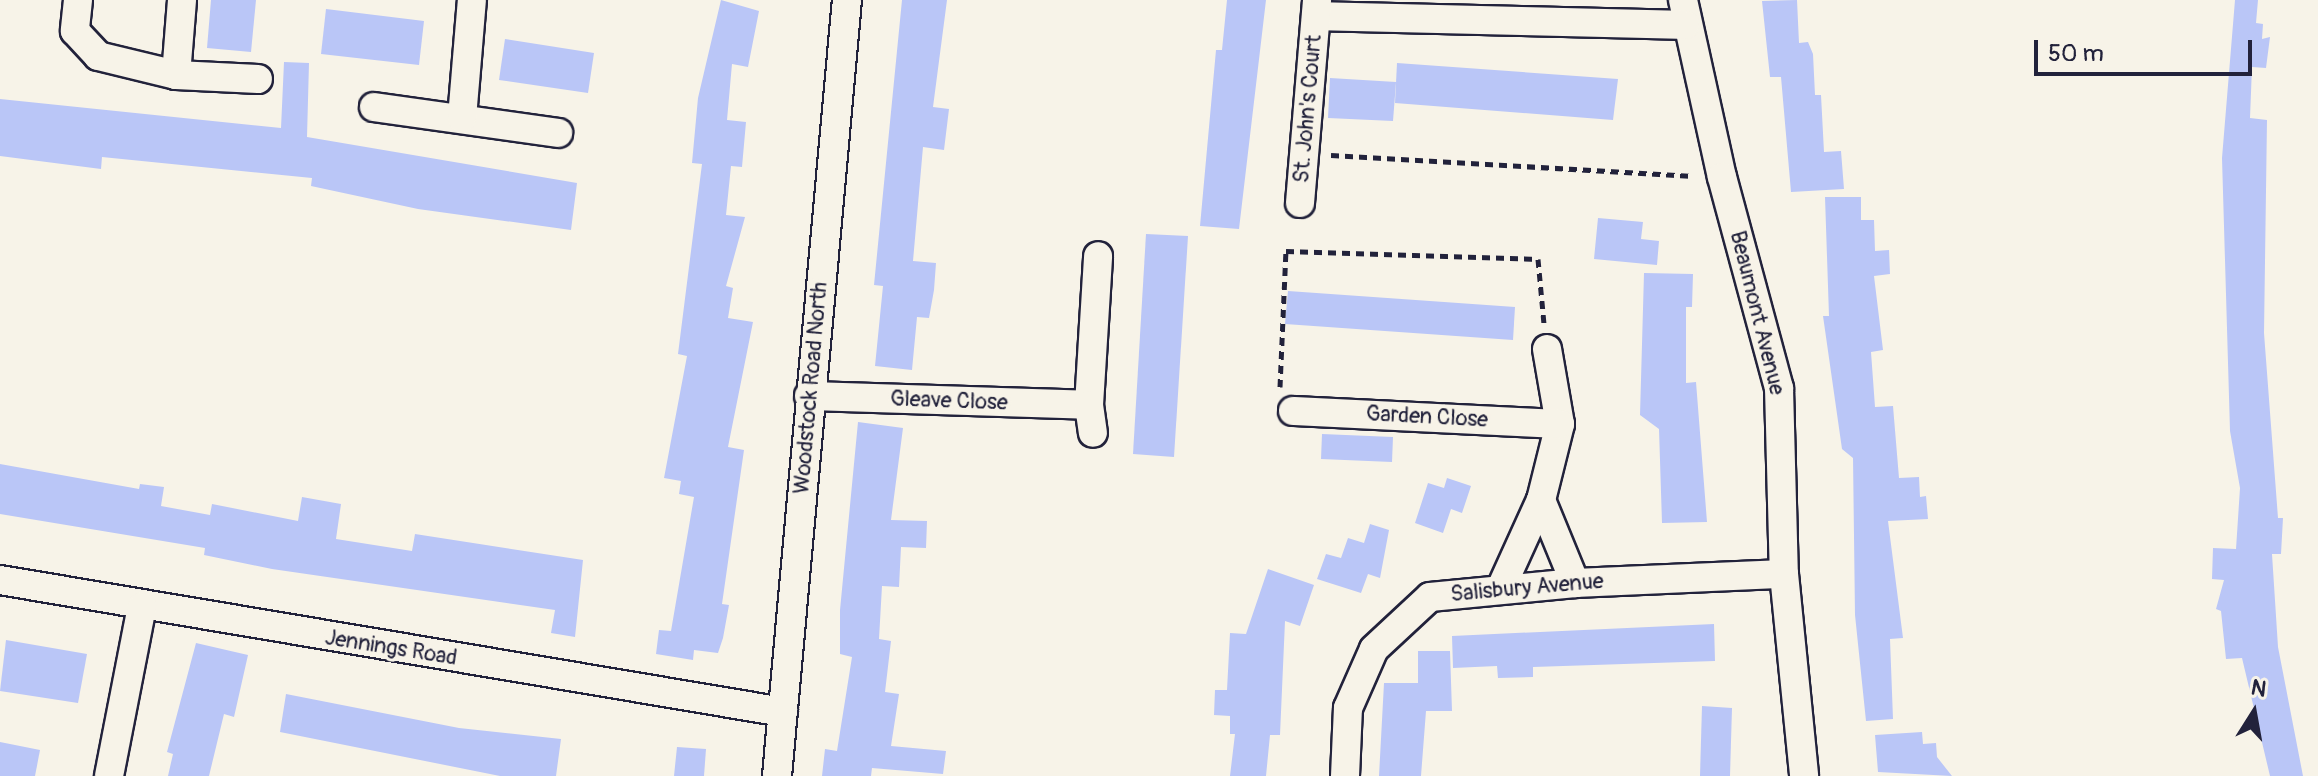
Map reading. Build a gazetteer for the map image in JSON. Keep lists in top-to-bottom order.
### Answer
{
  "streets": {
    "street": [
      "St. John's Court",
      "Beaumont Avenue",
      "Woodstock Road North",
      "Gleave Close",
      "Garden Close",
      "Salisbury Avenue",
      "Jennings Road"
    ]
  },
  "crossings": [
    ["St. John's Court", "Beaumont Avenue"],
    ["Beaumont Avenue", "Salisbury Avenue"],
    ["Woodstock Road North", "Gleave Close"],
    ["Woodstock Road North", "Jennings Road"]
  ],
  "scale_bar": "50 m",
  "north": "top"
}
